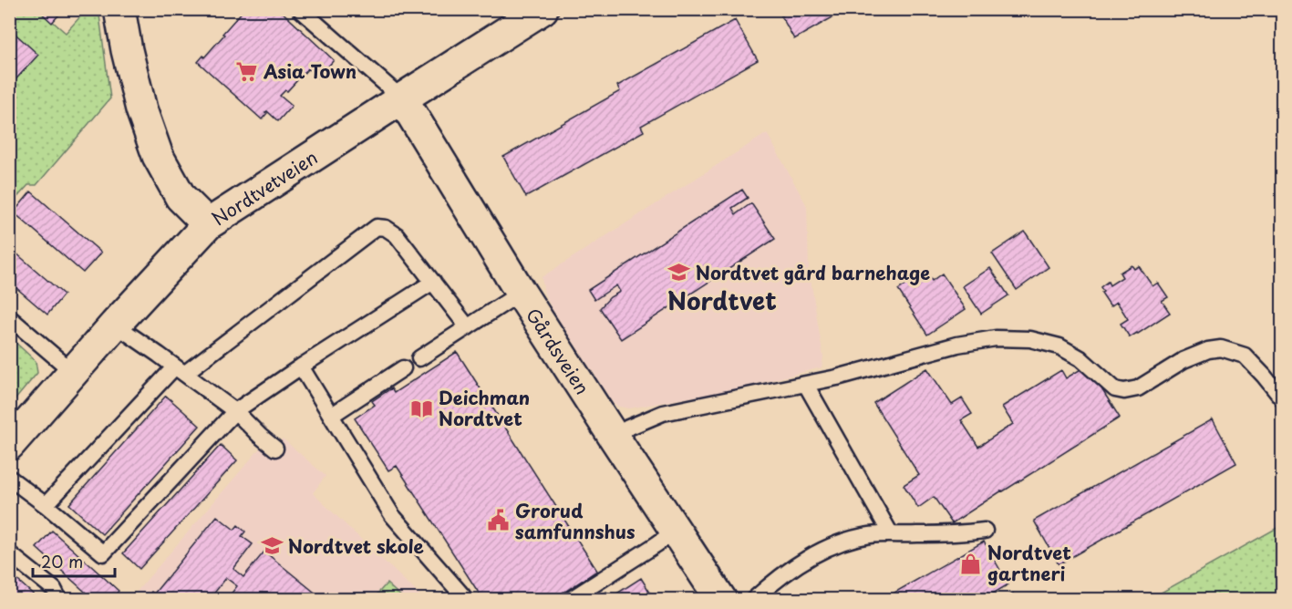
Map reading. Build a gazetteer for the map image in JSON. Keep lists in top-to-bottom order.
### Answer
{
  "streets": {
    "street": ["Nordtvetveien", "Gårdsveien"]
  },
  "crossings": [
    ["Nordtvetveien", "Gårdsveien"]
  ],
  "districts": ["Nordtvet"],
  "places": {
    "supermarket": ["Asia Town"],
    "school or university": ["Nordtvet gård barnehage", "Nordtvet skole"],
    "library": ["Deichman Nordtvet"],
    "public building": ["Grorud samfunnshus"],
    "shop": ["Nordtvet gartneri"]
  },
  "scale_bar": "20 m"
}
